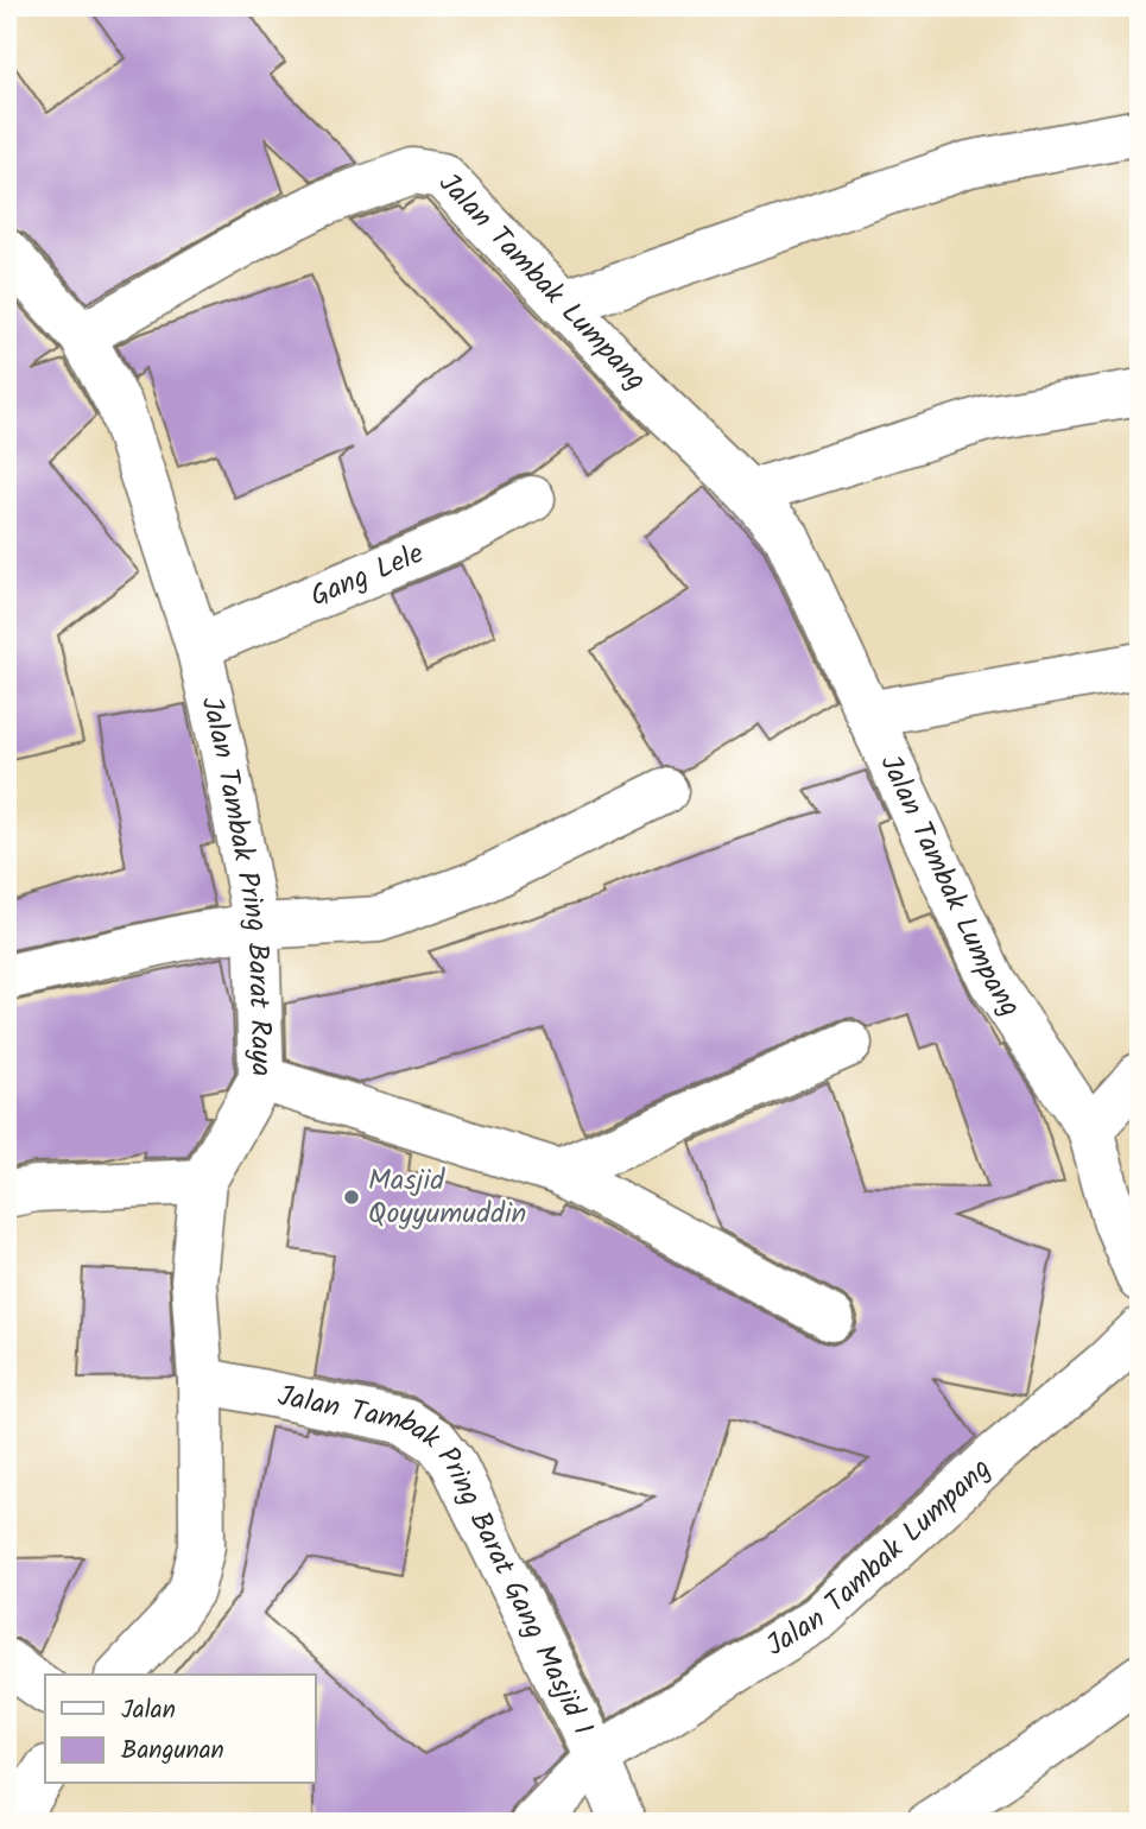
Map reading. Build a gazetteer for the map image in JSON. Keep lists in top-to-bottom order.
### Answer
{
  "streets": {
    "street": [
      "Jalan Tambak Lumpang",
      "Gang Lele",
      "Jalan Tambak Pring Barat Raya",
      "Jalan Tambak Pring Barat Gang Masjid I"
    ]
  },
  "crossings": [
    ["Jalan Tambak Lumpang", "Jalan Tambak Pring Barat Raya"],
    ["Jalan Tambak Lumpang", "Jalan Tambak Pring Barat Gang Masjid I"],
    ["Gang Lele", "Jalan Tambak Pring Barat Raya"],
    ["Jalan Tambak Pring Barat Raya", "Jalan Tambak Pring Barat Gang Masjid I"]
  ],
  "places": ["Masjid Qoyyumuddin"],
  "legend": ["Jalan", "Bangunan"]
}
